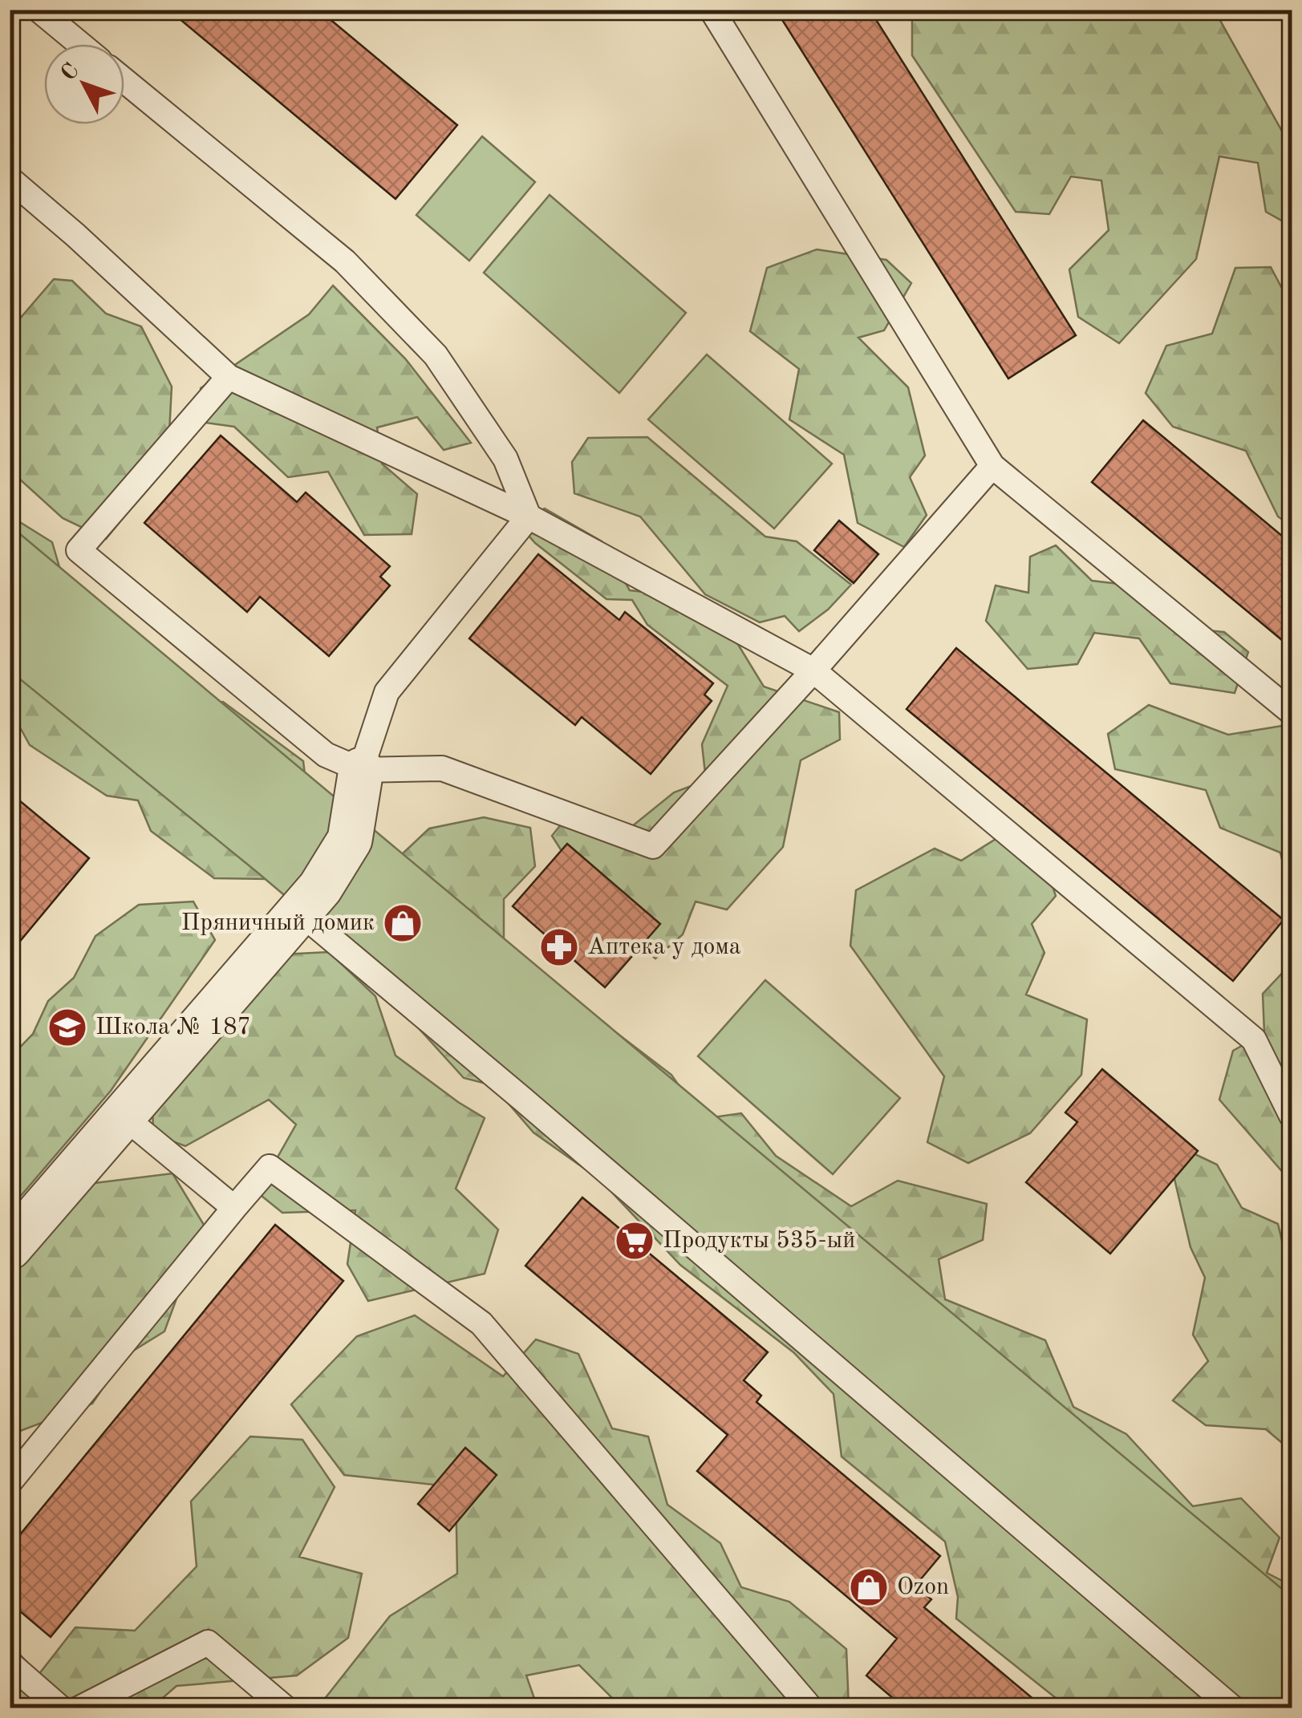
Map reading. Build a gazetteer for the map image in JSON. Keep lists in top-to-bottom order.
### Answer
{
  "places": {
    "shop": ["Пряничный домик", "Ozon"],
    "pharmacy": ["Аптека у дома"],
    "school or university": ["Школа № 187"],
    "supermarket": ["Продукты 535-ый"]
  },
  "north": "top left"
}
